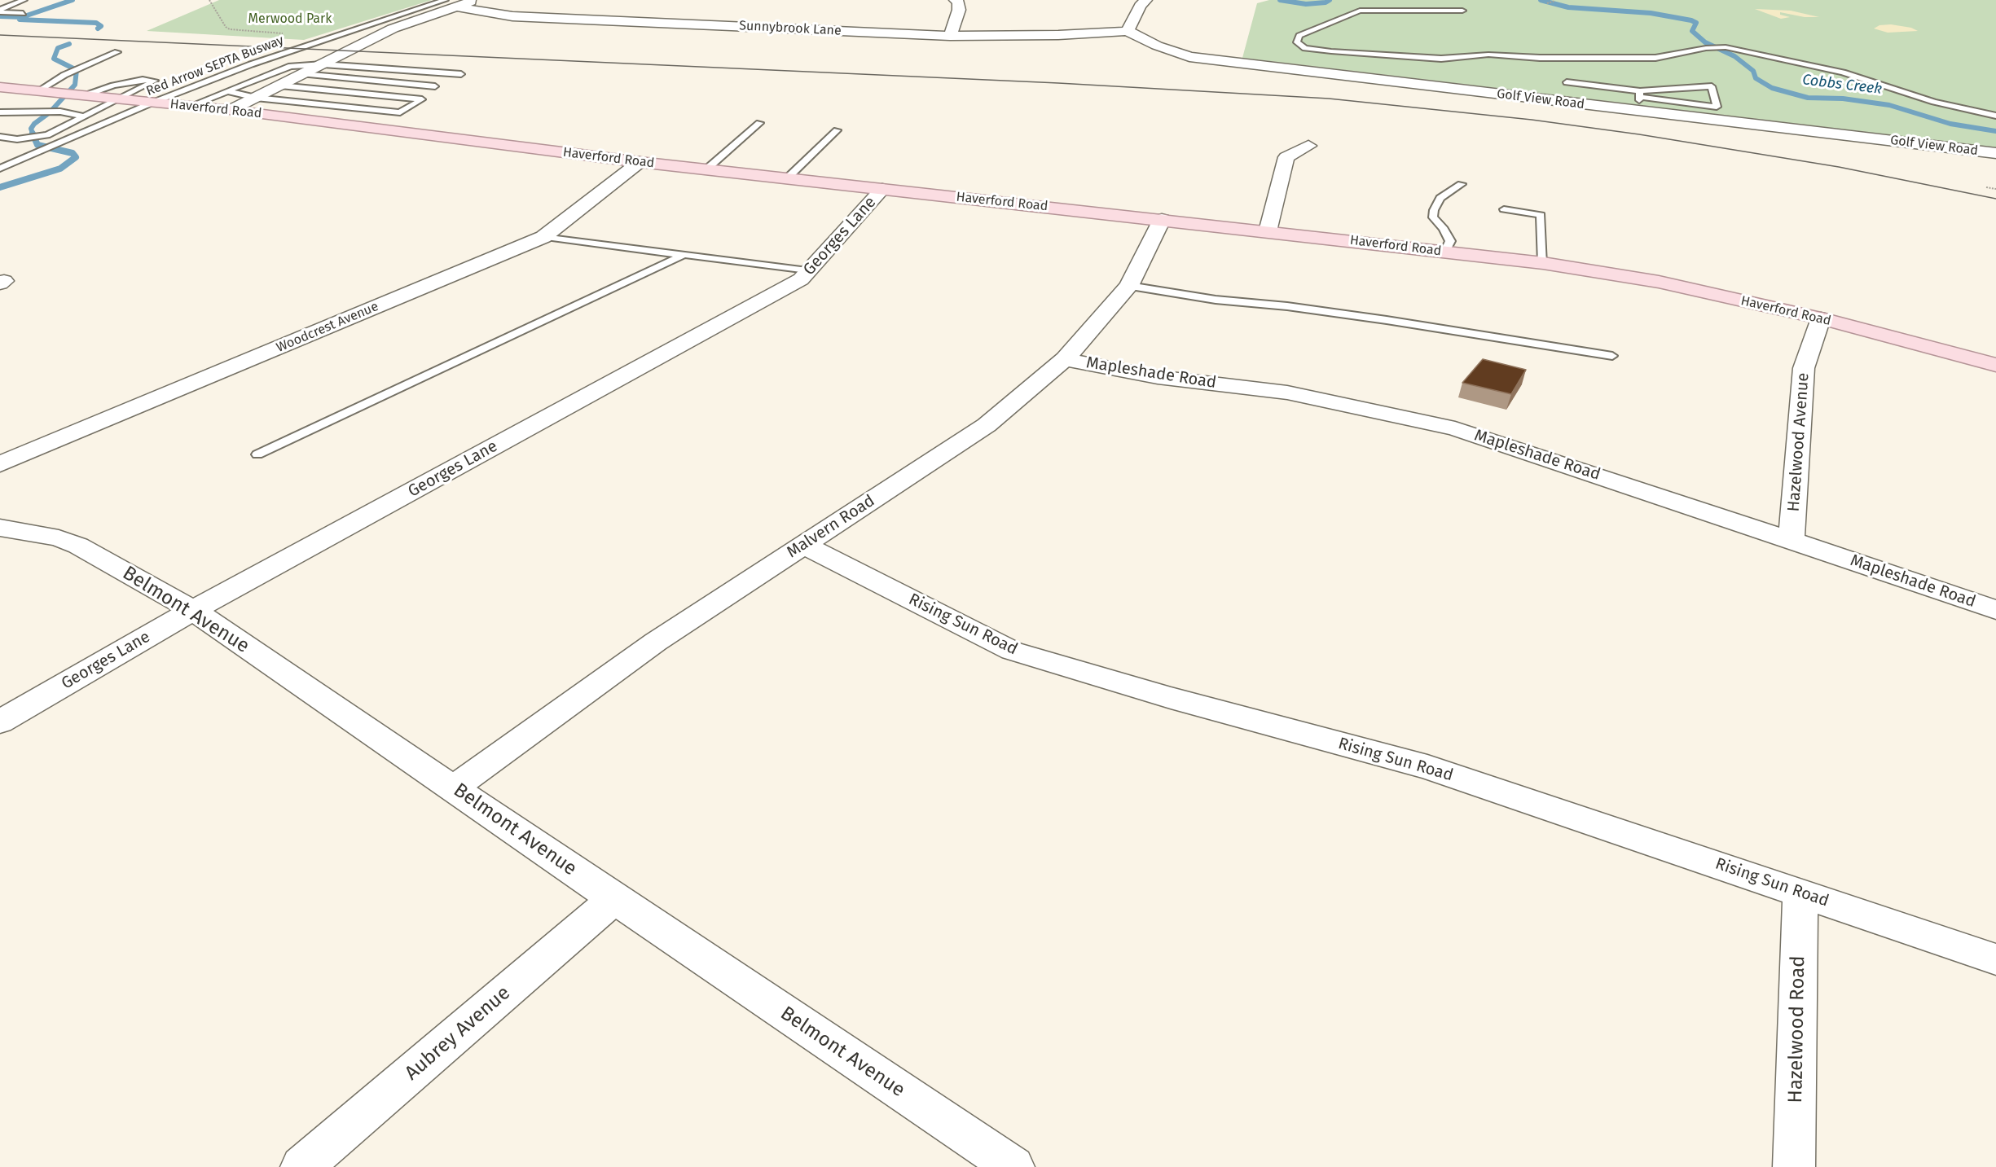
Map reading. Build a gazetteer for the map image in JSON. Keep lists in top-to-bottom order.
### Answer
{
  "streets": {
    "main road": ["Haverford Road"],
    "street": [
      "Sunnybrook Lane",
      "Golf View Road",
      "Georges Lane",
      "Woodcrest Avenue",
      "Mapleshade Road",
      "Hazelwood Avenue",
      "Malvern Road",
      "Belmont Avenue",
      "Rising Sun Road",
      "Hazelwood Road",
      "Aubrey Avenue"
    ],
    "lane": ["Red Arrow SEPTA Busway"]
  },
  "crossings": [
    ["Sunnybrook Lane", "Red Arrow SEPTA Busway"],
    ["Sunnybrook Lane", "Golf View Road"],
    ["Red Arrow SEPTA Busway", "Haverford Road"],
    ["Haverford Road", "Georges Lane"],
    ["Haverford Road", "Woodcrest Avenue"],
    ["Haverford Road", "Hazelwood Avenue"],
    ["Haverford Road", "Malvern Road"],
    ["Georges Lane", "Belmont Avenue"],
    ["Mapleshade Road", "Hazelwood Avenue"],
    ["Mapleshade Road", "Malvern Road"],
    ["Malvern Road", "Belmont Avenue"],
    ["Malvern Road", "Rising Sun Road"],
    ["Belmont Avenue", "Aubrey Avenue"],
    ["Rising Sun Road", "Hazelwood Road"]
  ],
  "water": ["Cobbs Creek"],
  "parks": ["Merwood Park"]
}
